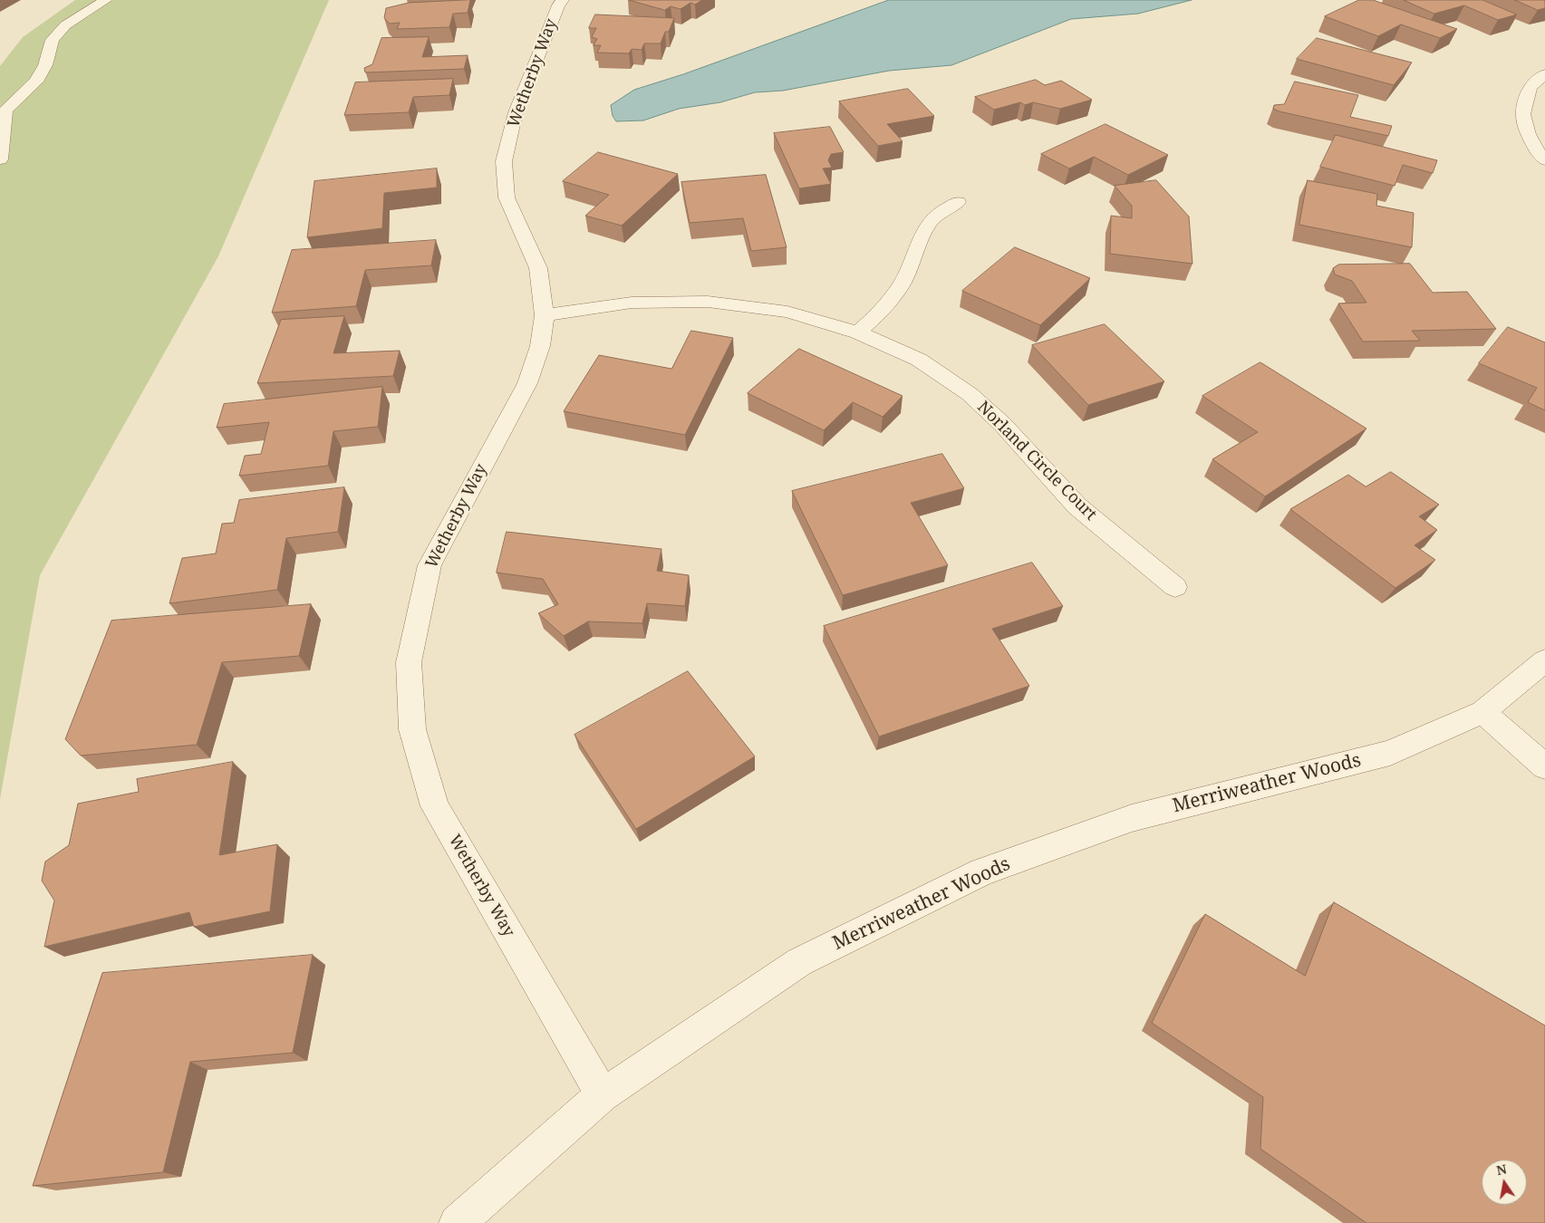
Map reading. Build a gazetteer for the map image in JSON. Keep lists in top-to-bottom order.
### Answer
{
  "streets": {
    "street": ["Wetherby Way", "Norland Circle Court", "Merriweather Woods"]
  },
  "crossings": [
    ["Wetherby Way", "Norland Circle Court"],
    ["Wetherby Way", "Merriweather Woods"]
  ],
  "north": "top"
}
